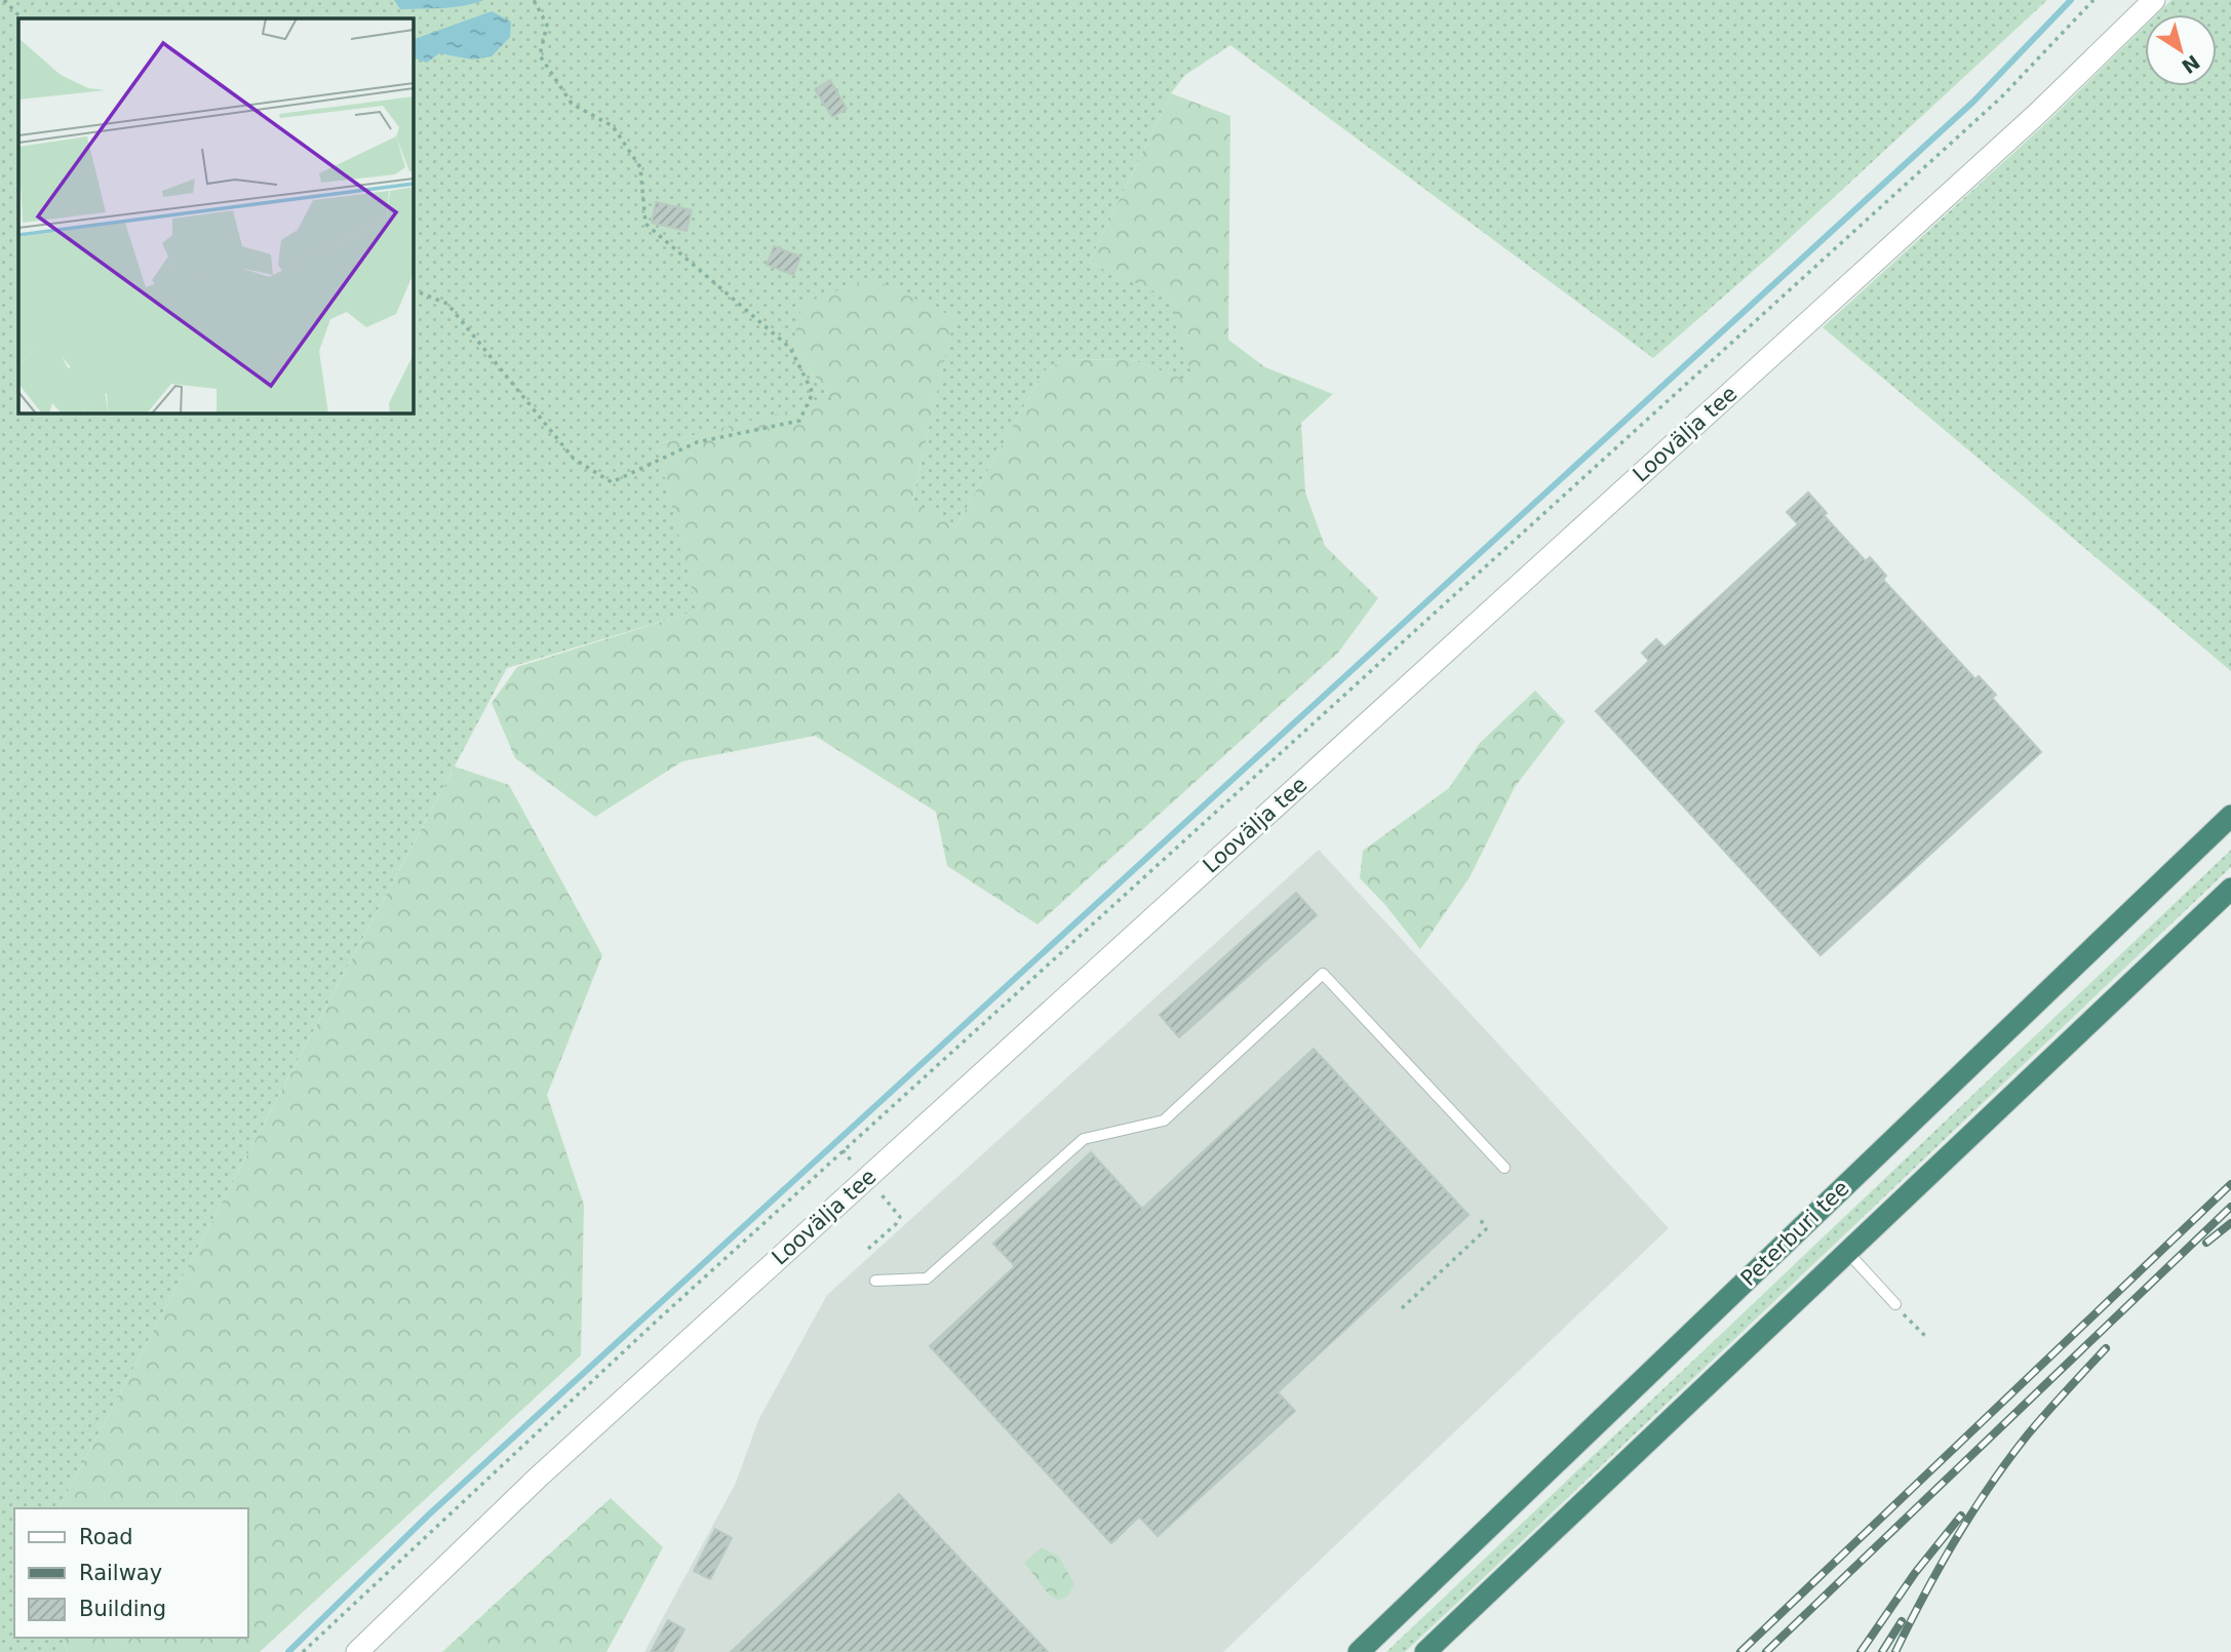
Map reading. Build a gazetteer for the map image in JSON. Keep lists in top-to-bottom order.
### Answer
{
  "streets": {
    "highway": ["Peterburi tee"],
    "street": ["Loovälja tee"]
  },
  "legend": ["Road", "Railway", "Building"],
  "north": "bottom right"
}
